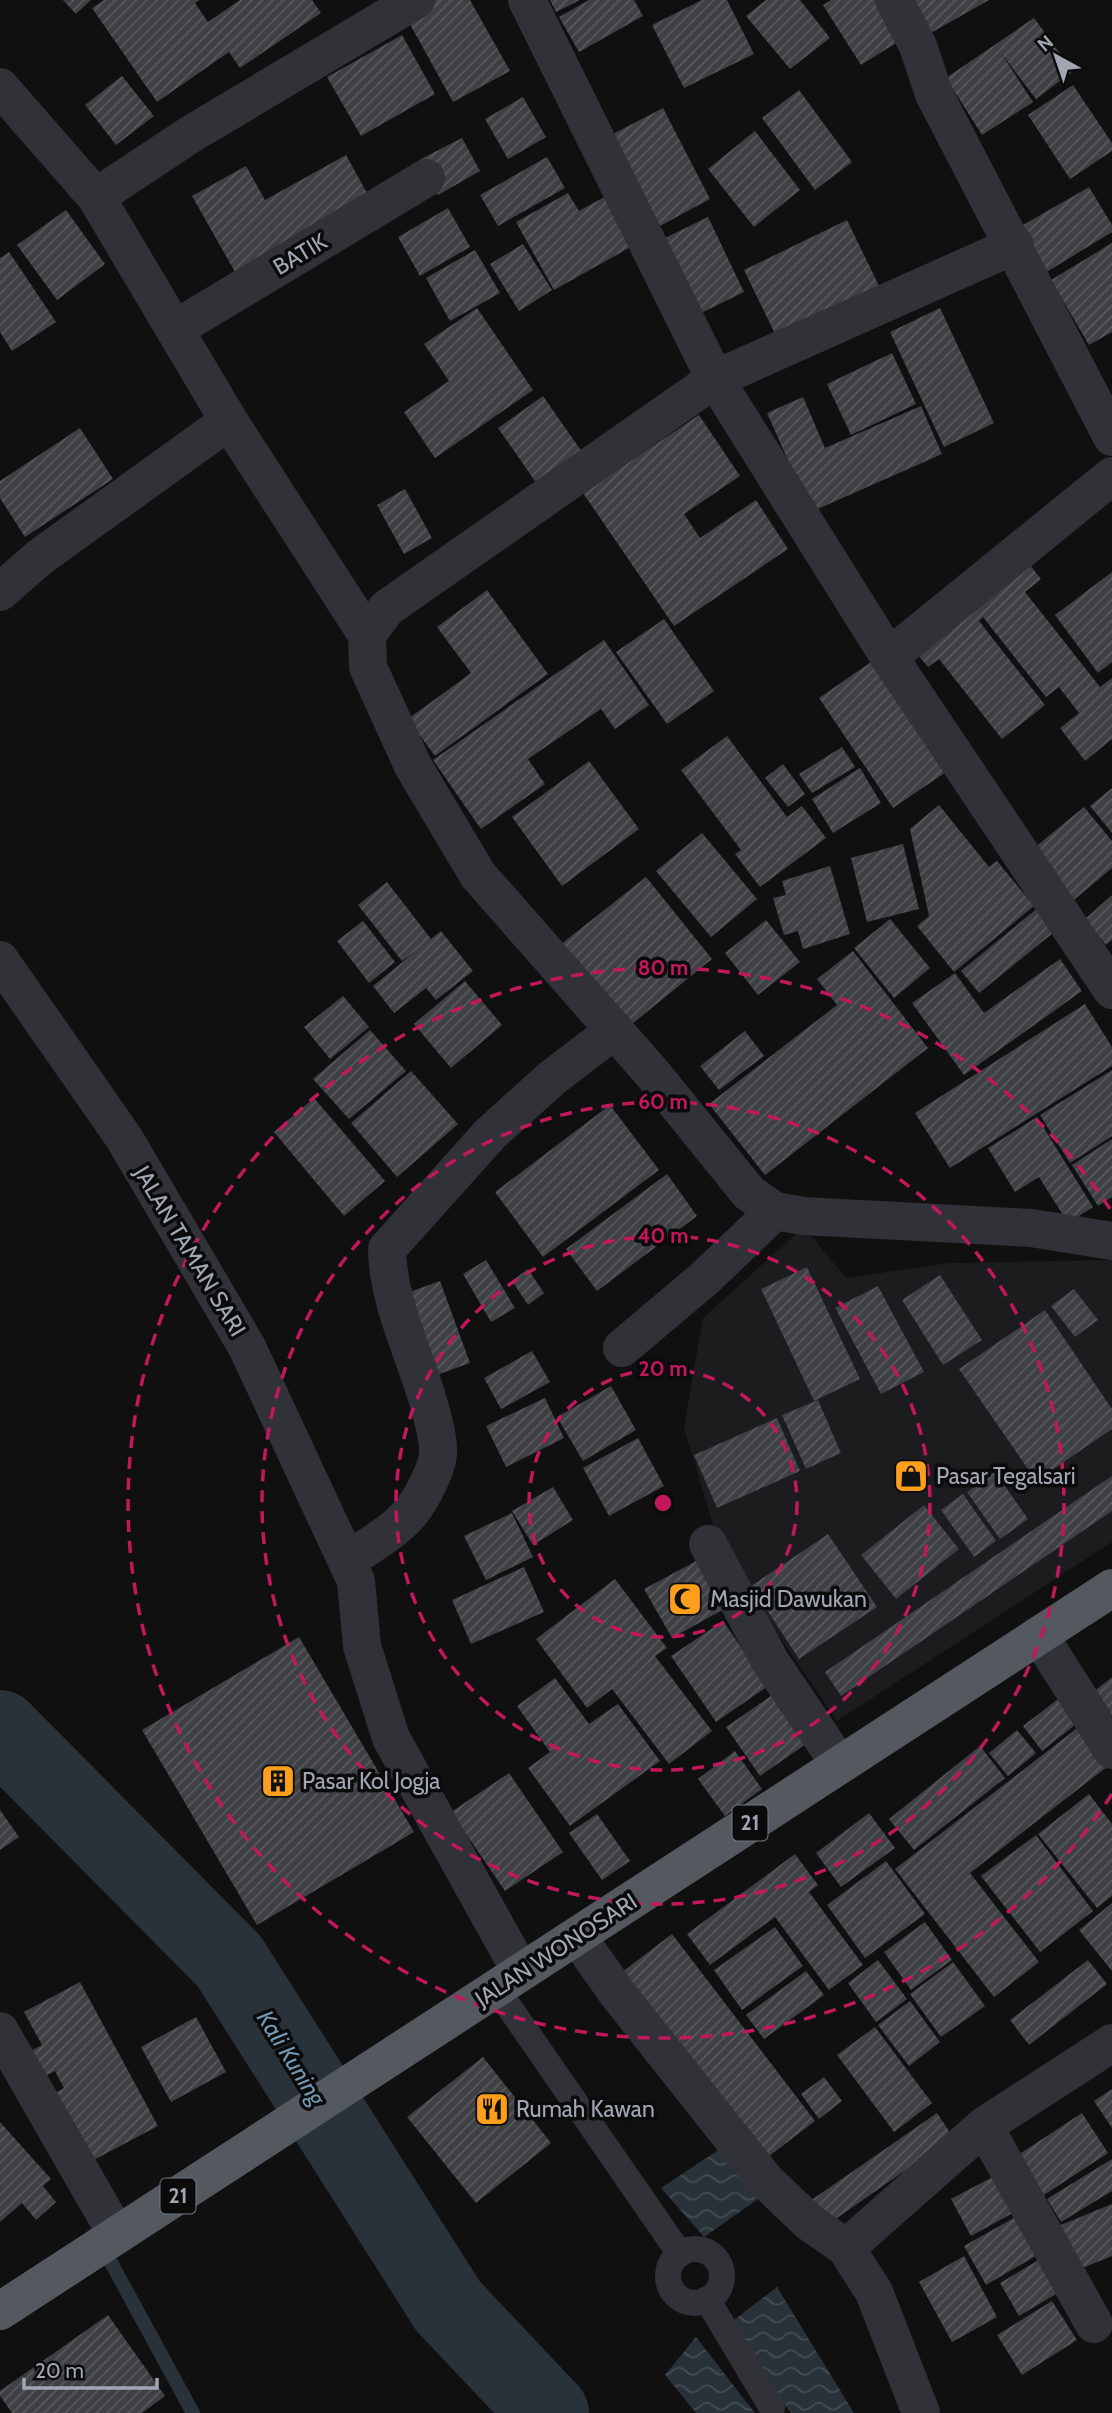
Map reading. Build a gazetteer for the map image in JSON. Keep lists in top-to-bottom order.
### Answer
{
  "streets": {
    "highway": ["21", "JALAN WONOSARI"],
    "street": ["BATIK", "JALAN TAMAN SARI"]
  },
  "crossings": [
    ["JALAN TAMAN SARI", "JALAN WONOSARI"]
  ],
  "water": ["Kali Kuning"],
  "places": {
    "shop": ["Pasar Tegalsari"],
    "mosque": ["Masjid Dawukan"],
    "building": ["Pasar Kol Jogja"],
    "restaurant": ["Rumah Kawan"]
  },
  "scale_bar": "20 m",
  "north": "top left",
  "rings": [
    "80 m",
    "60 m",
    "40 m",
    "20 m"
  ]
}
